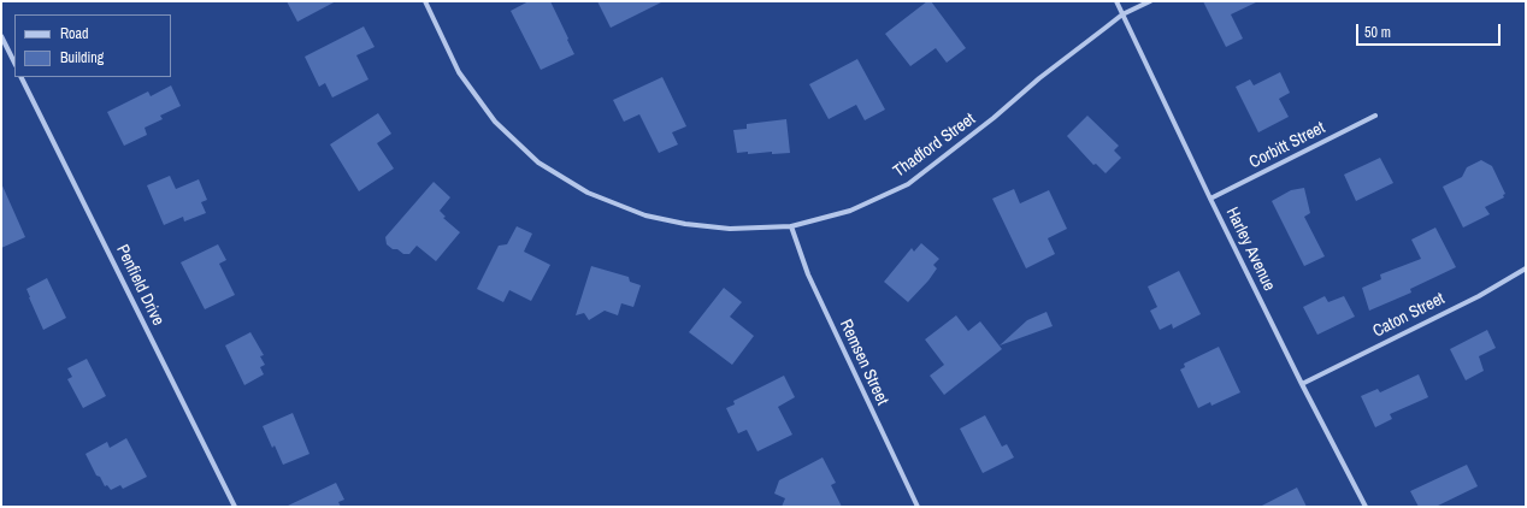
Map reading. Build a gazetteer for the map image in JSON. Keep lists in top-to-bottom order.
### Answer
{
  "streets": {
    "street": [
      "Thadford Street",
      "Corbitt Street",
      "Harley Avenue",
      "Penfield Drive",
      "Caton Street",
      "Remsen Street"
    ]
  },
  "crossings": [
    ["Thadford Street", "Harley Avenue"],
    ["Thadford Street", "Remsen Street"],
    ["Corbitt Street", "Harley Avenue"],
    ["Harley Avenue", "Caton Street"]
  ],
  "legend": ["Road", "Building"],
  "scale_bar": "50 m"
}
